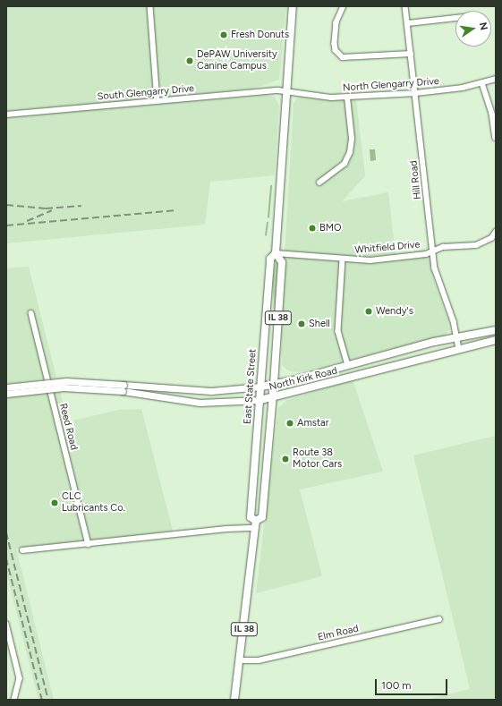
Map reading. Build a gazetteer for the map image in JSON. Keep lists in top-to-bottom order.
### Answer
{
  "streets": {
    "main road": ["IL 38", "North Kirk Road", "East State Street"],
    "street": [
      "North Glengarry Drive",
      "South Glengarry Drive",
      "Hill Road",
      "Whitfield Drive",
      "Reed Road",
      "Elm Road"
    ]
  },
  "crossings": [
    ["North Glengarry Drive", "South Glengarry Drive"],
    ["North Glengarry Drive", "Hill Road"],
    ["North Glengarry Drive", "East State Street"],
    ["South Glengarry Drive", "East State Street"],
    ["Hill Road", "Whitfield Drive"],
    ["Hill Road", "North Kirk Road"],
    ["Whitfield Drive", "East State Street"],
    ["North Kirk Road", "East State Street"],
    ["East State Street", "Elm Road"]
  ],
  "places": [
    "Fresh Donuts",
    "DePAW University Canine Campus",
    "BMO",
    "Wendy's",
    "Shell",
    "Amstar",
    "Route 38 Motor Cars",
    "CLC Lubricants Co."
  ],
  "scale_bar": "100 m",
  "north": "right"
}
